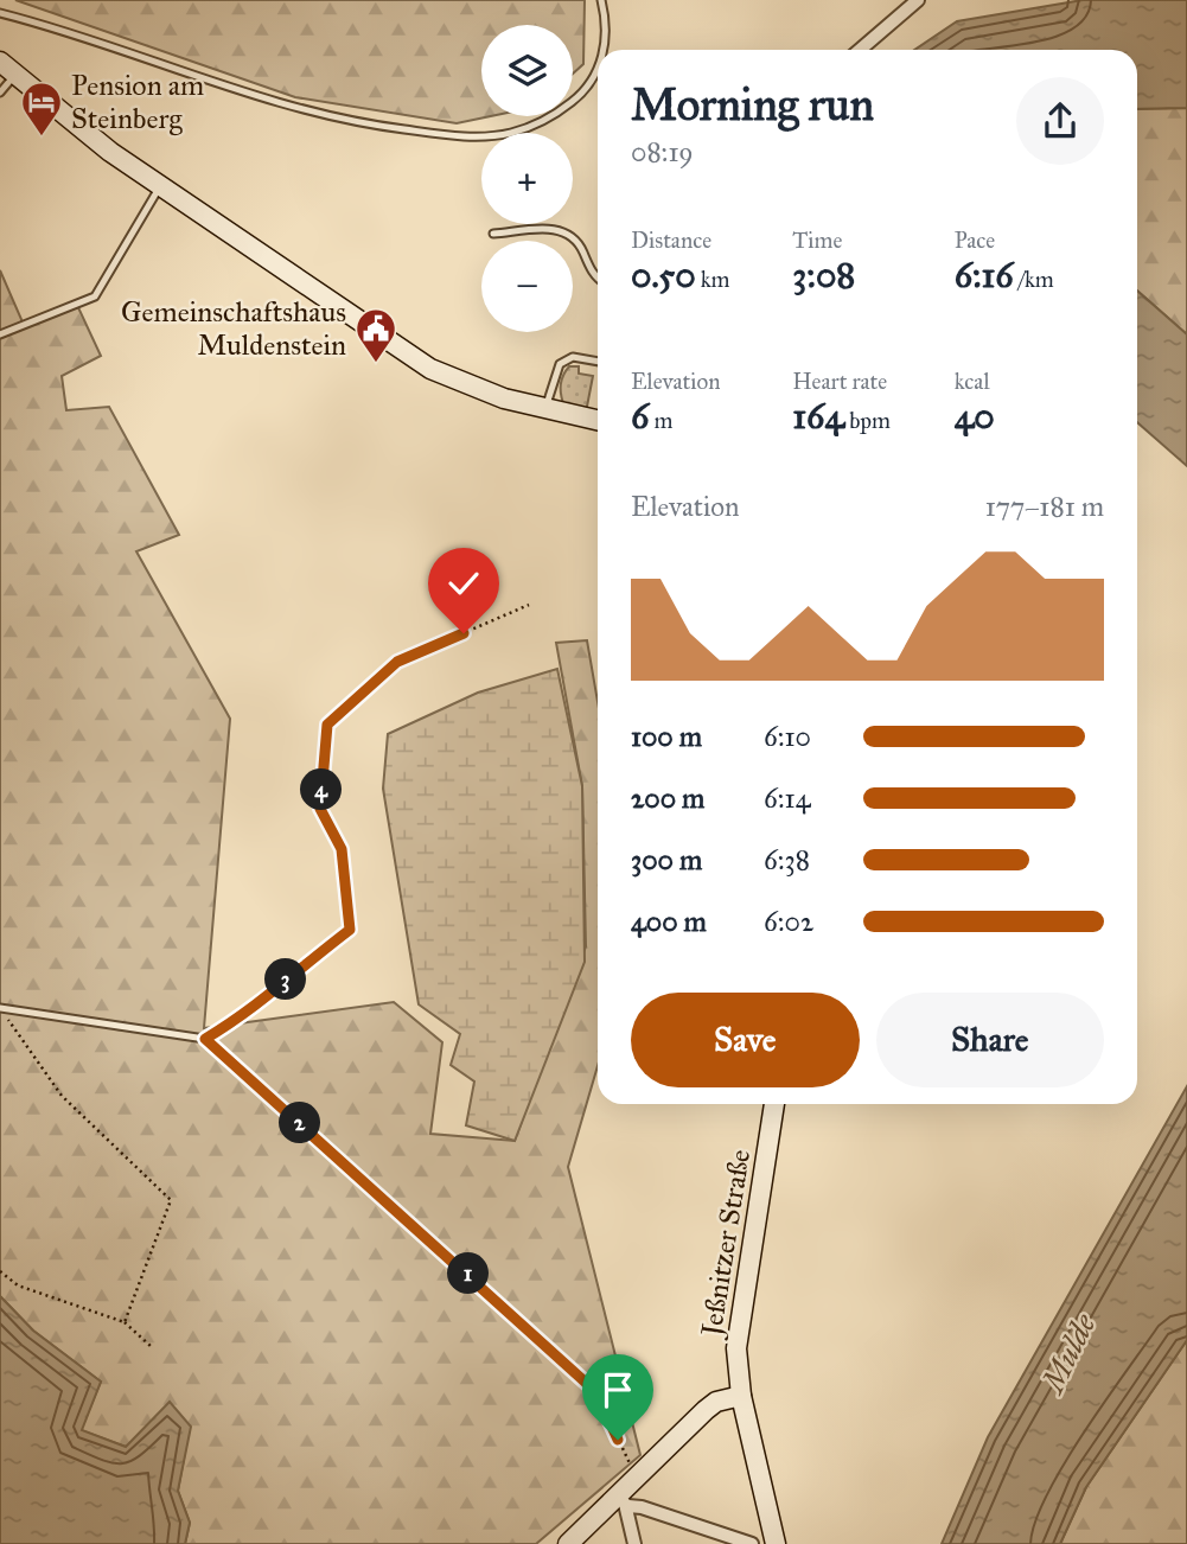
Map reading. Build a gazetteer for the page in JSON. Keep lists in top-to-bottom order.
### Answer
{
  "streets": {
    "main road": ["Jeßnitzer Straße"]
  },
  "water": ["Mulde"],
  "places": {
    "hotel": ["Pension am Steinberg"],
    "public building": ["Gemeinschaftshaus Muldenstein"]
  },
  "page": {
    "map_buttons": ["+", "−"],
    "heading": ["Morning run", "08:19"],
    "stats": [
      ["Distance", "0.50 km"],
      ["Time", "3:08"],
      ["Pace", "6:16 /km"],
      ["Elevation", "6 m"],
      ["Heart rate", "164 bpm"],
      ["kcal", "40"]
    ],
    "chart": ["Elevation", "177–181 m"],
    "list": [
      {
        "name": "100 m",
        "note": "6:10"
      },
      {
        "name": "200 m",
        "note": "6:14"
      },
      {
        "name": "300 m",
        "note": "6:38"
      },
      {
        "name": "400 m",
        "note": "6:02"
      }
    ],
    "pins": [
      "4",
      "3",
      "2",
      "1"
    ],
    "buttons": ["Save", "Share"]
  }
}
